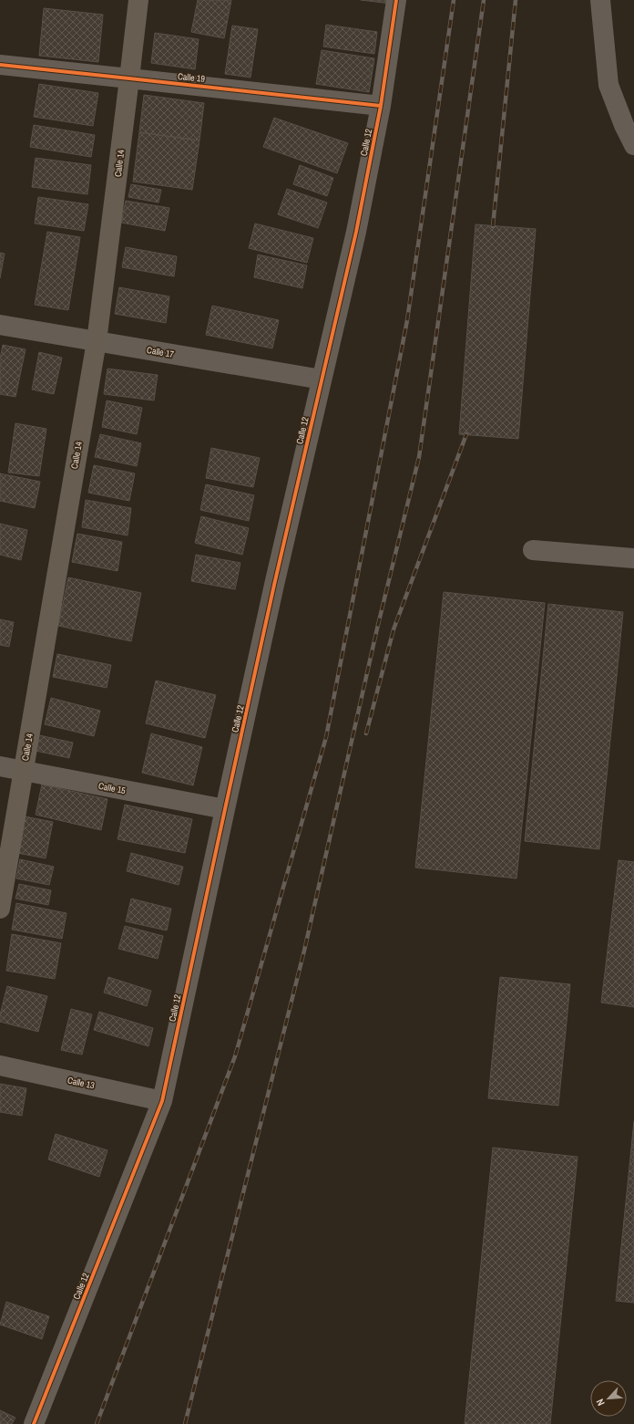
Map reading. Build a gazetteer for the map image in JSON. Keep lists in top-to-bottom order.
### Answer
{
  "streets": {
    "main road": ["Calle 14"],
    "street": [
      "Calle 19",
      "Calle 12",
      "Calle 17",
      "Calle 15",
      "Calle 13"
    ]
  },
  "crossings": [
    ["Calle 19", "Calle 12"],
    ["Calle 19", "Calle 14"],
    ["Calle 12", "Calle 17"],
    ["Calle 12", "Calle 15"],
    ["Calle 12", "Calle 13"],
    ["Calle 14", "Calle 17"],
    ["Calle 14", "Calle 15"]
  ],
  "north": "bottom left"
}
